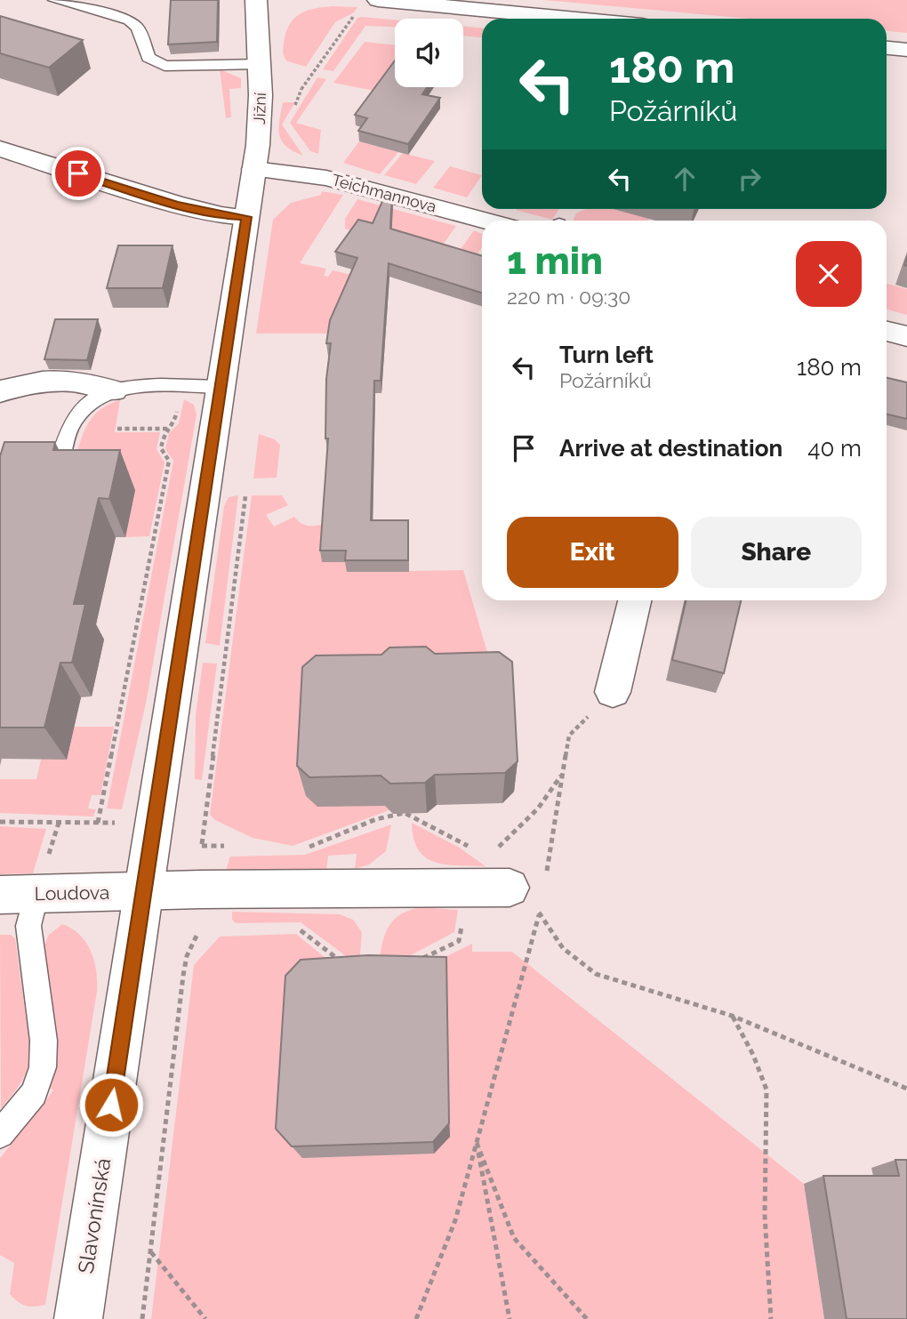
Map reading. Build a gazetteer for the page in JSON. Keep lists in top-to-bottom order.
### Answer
{
  "streets": {
    "street": [
      "Jižní",
      "Teichmannova",
      "Loudova",
      "Slavonínská"
    ]
  },
  "crossings": [
    ["Jižní", "Teichmannova"],
    ["Jižní", "Slavonínská"],
    ["Loudova", "Slavonínská"]
  ],
  "page": {
    "turn": ["180 m", "Požárníků"],
    "heading": ["1 min", "220 m · 09:30"],
    "list": [
      {
        "name": "Turn left",
        "note": "Požárníků",
        "value": "180 m"
      },
      {
        "name": "Arrive at destination",
        "value": "40 m"
      }
    ],
    "buttons": ["Exit", "Share"]
  }
}
